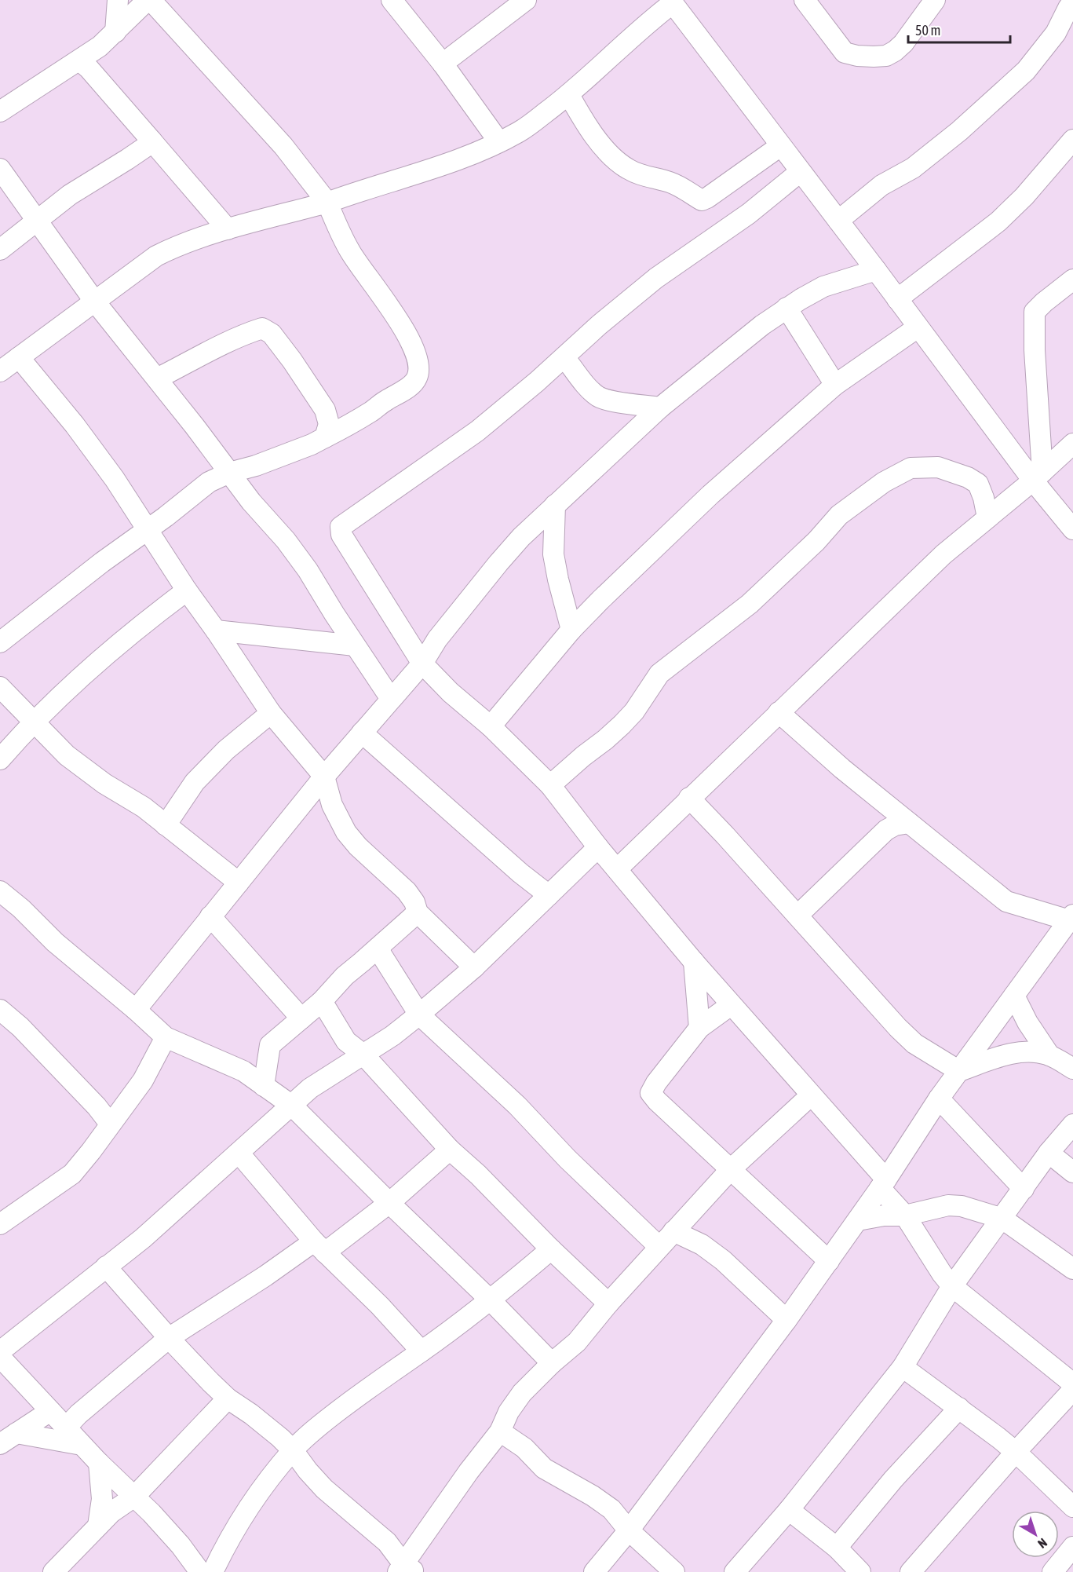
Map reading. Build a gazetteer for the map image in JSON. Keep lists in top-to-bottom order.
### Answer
{
  "scale_bar": "50 m",
  "north": "bottom right"
}
